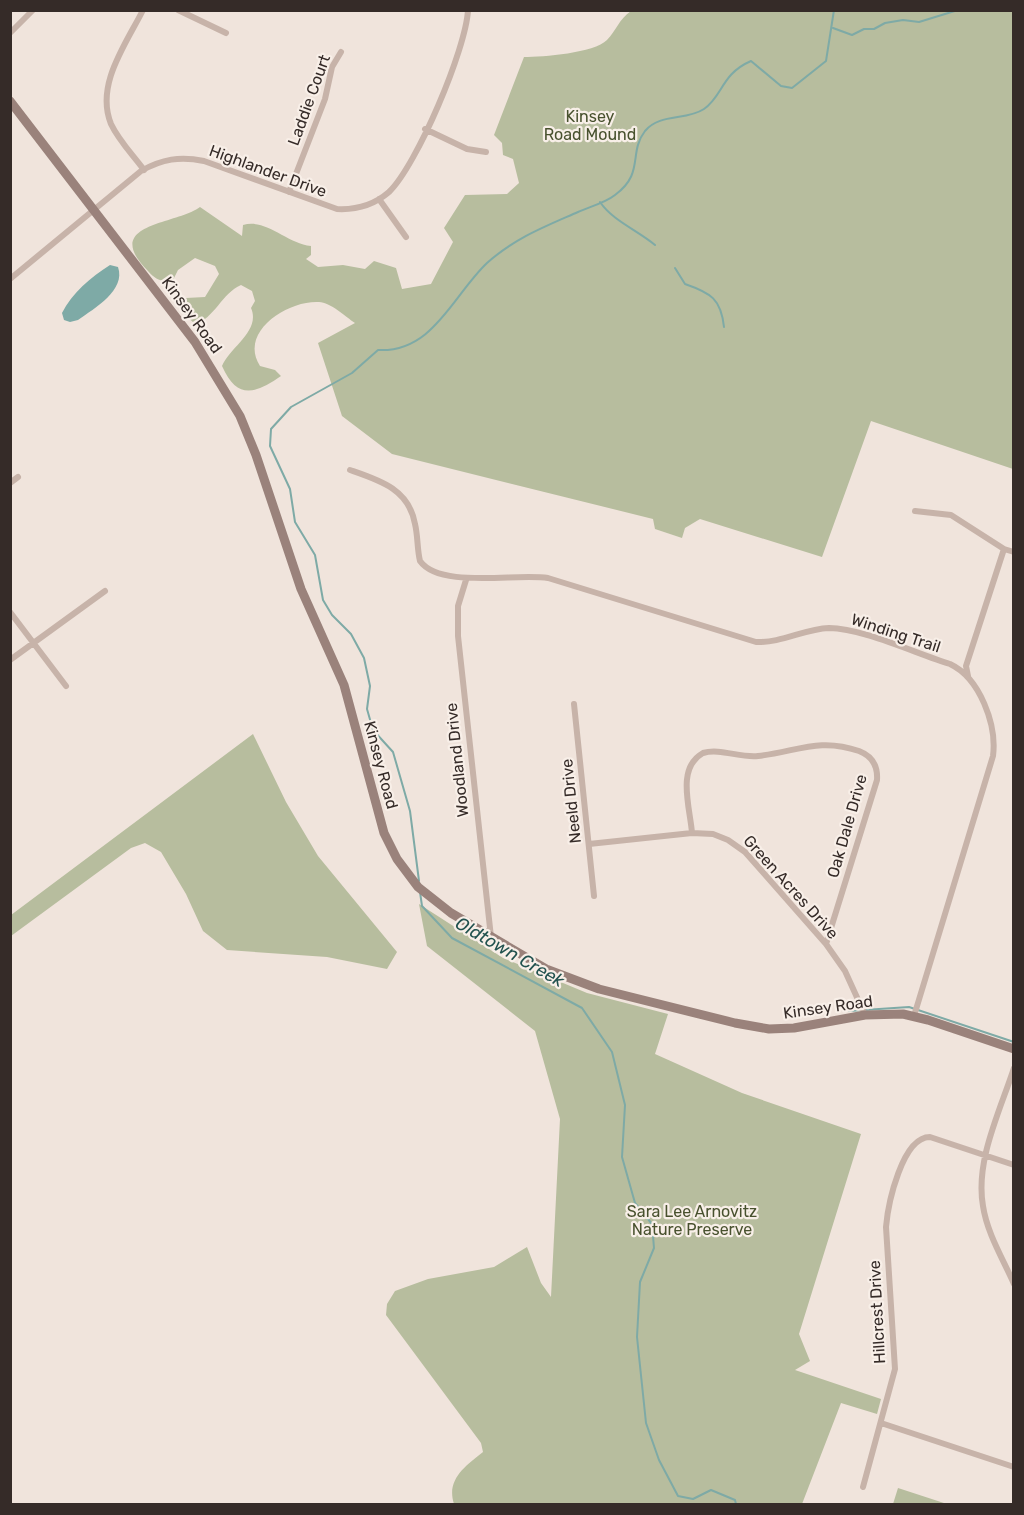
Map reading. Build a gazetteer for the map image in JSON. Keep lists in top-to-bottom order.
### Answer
{
  "streets": {
    "street": [
      "Laddie Court",
      "Highlander Drive",
      "Kinsey Road",
      "Winding Trail",
      "Woodland Drive",
      "Neeld Drive",
      "Oak Dale Drive",
      "Green Acres Drive",
      "Hillcrest Drive"
    ]
  },
  "crossings": [
    ["Laddie Court", "Highlander Drive"],
    ["Highlander Drive", "Kinsey Road"],
    ["Kinsey Road", "Woodland Drive"],
    ["Kinsey Road", "Green Acres Drive"],
    ["Winding Trail", "Woodland Drive"],
    ["Neeld Drive", "Green Acres Drive"],
    ["Oak Dale Drive", "Green Acres Drive"]
  ],
  "water": ["Oldtown Creek"],
  "parks": ["Kinsey Road Mound", "Sara Lee Arnovitz Nature Preserve"]
}
